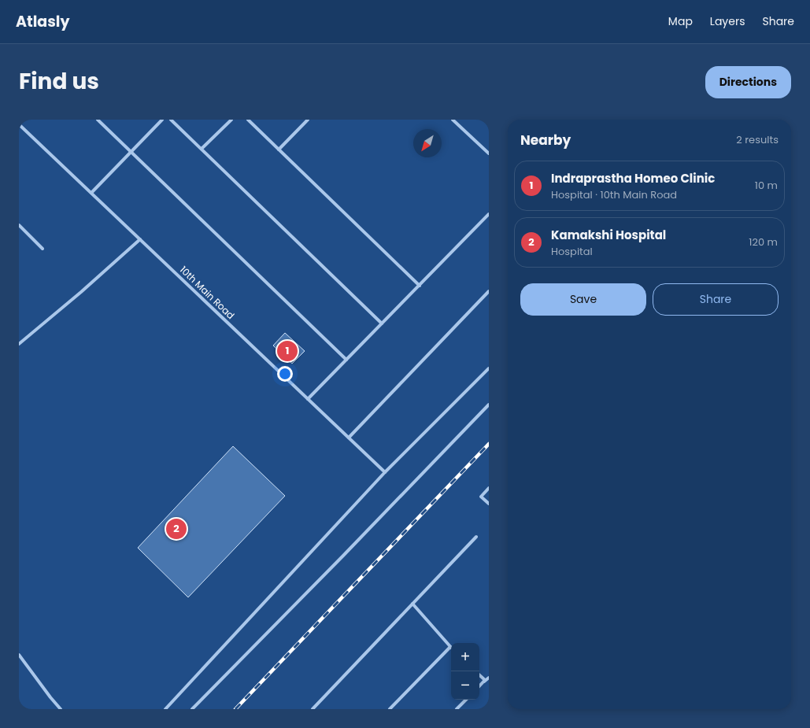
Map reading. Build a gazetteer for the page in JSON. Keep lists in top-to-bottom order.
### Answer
{
  "streets": {
    "street": ["10th Main Road"]
  },
  "north": "bottom left",
  "page": {
    "header": "Atlasly",
    "nav": ["Map", "Layers", "Share"],
    "title": "Find us",
    "buttons": [
      "Directions",
      ["Save", "Share"]
    ],
    "heading": ["Nearby", "2 results"],
    "list": [
      {
        "mark": "1",
        "name": "Indraprastha Homeo Clinic",
        "note": "Hospital · 10th Main Road",
        "value": "10 m"
      },
      {
        "mark": "2",
        "name": "Kamakshi Hospital",
        "note": "Hospital",
        "value": "120 m"
      }
    ],
    "pins": ["1", "2"],
    "map_buttons": ["+", "−"]
  }
}
